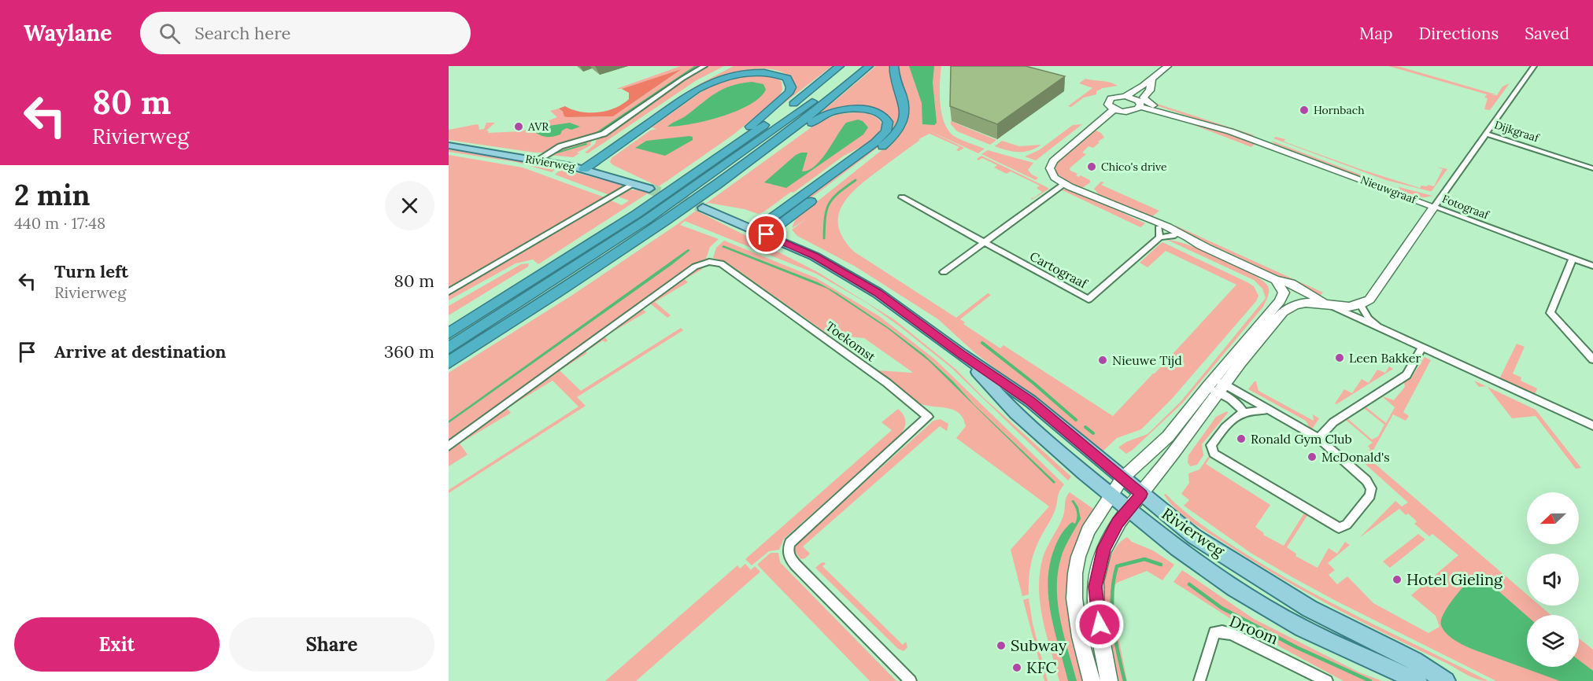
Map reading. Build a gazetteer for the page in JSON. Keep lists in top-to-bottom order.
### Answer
{
  "streets": {
    "main road": ["Rivierweg"],
    "street": [
      "Dijkgraaf",
      "Nieuwgraaf",
      "Fotograaf",
      "Cartograaf",
      "Toekomst",
      "Droom"
    ]
  },
  "crossings": [
    ["Dijkgraaf", "Fotograaf"],
    ["Nieuwgraaf", "Fotograaf"]
  ],
  "places": [
    "Hornbach",
    "AVR",
    "Chico's drive",
    "Leen Bakker",
    "Nieuwe Tijd",
    "Ronald Gym Club",
    "McDonald's",
    "Hotel Gieling",
    "Subway",
    "KFC"
  ],
  "north": "left",
  "page": {
    "header": "Waylane",
    "search": "Search here",
    "nav": ["Map", "Directions", "Saved"],
    "turn": ["80 m", "Rivierweg"],
    "heading": ["2 min", "440 m · 17:48"],
    "list": [
      {
        "name": "Turn left",
        "note": "Rivierweg",
        "value": "80 m"
      },
      {
        "name": "Arrive at destination",
        "value": "360 m"
      }
    ],
    "buttons": ["Exit", "Share"]
  }
}
